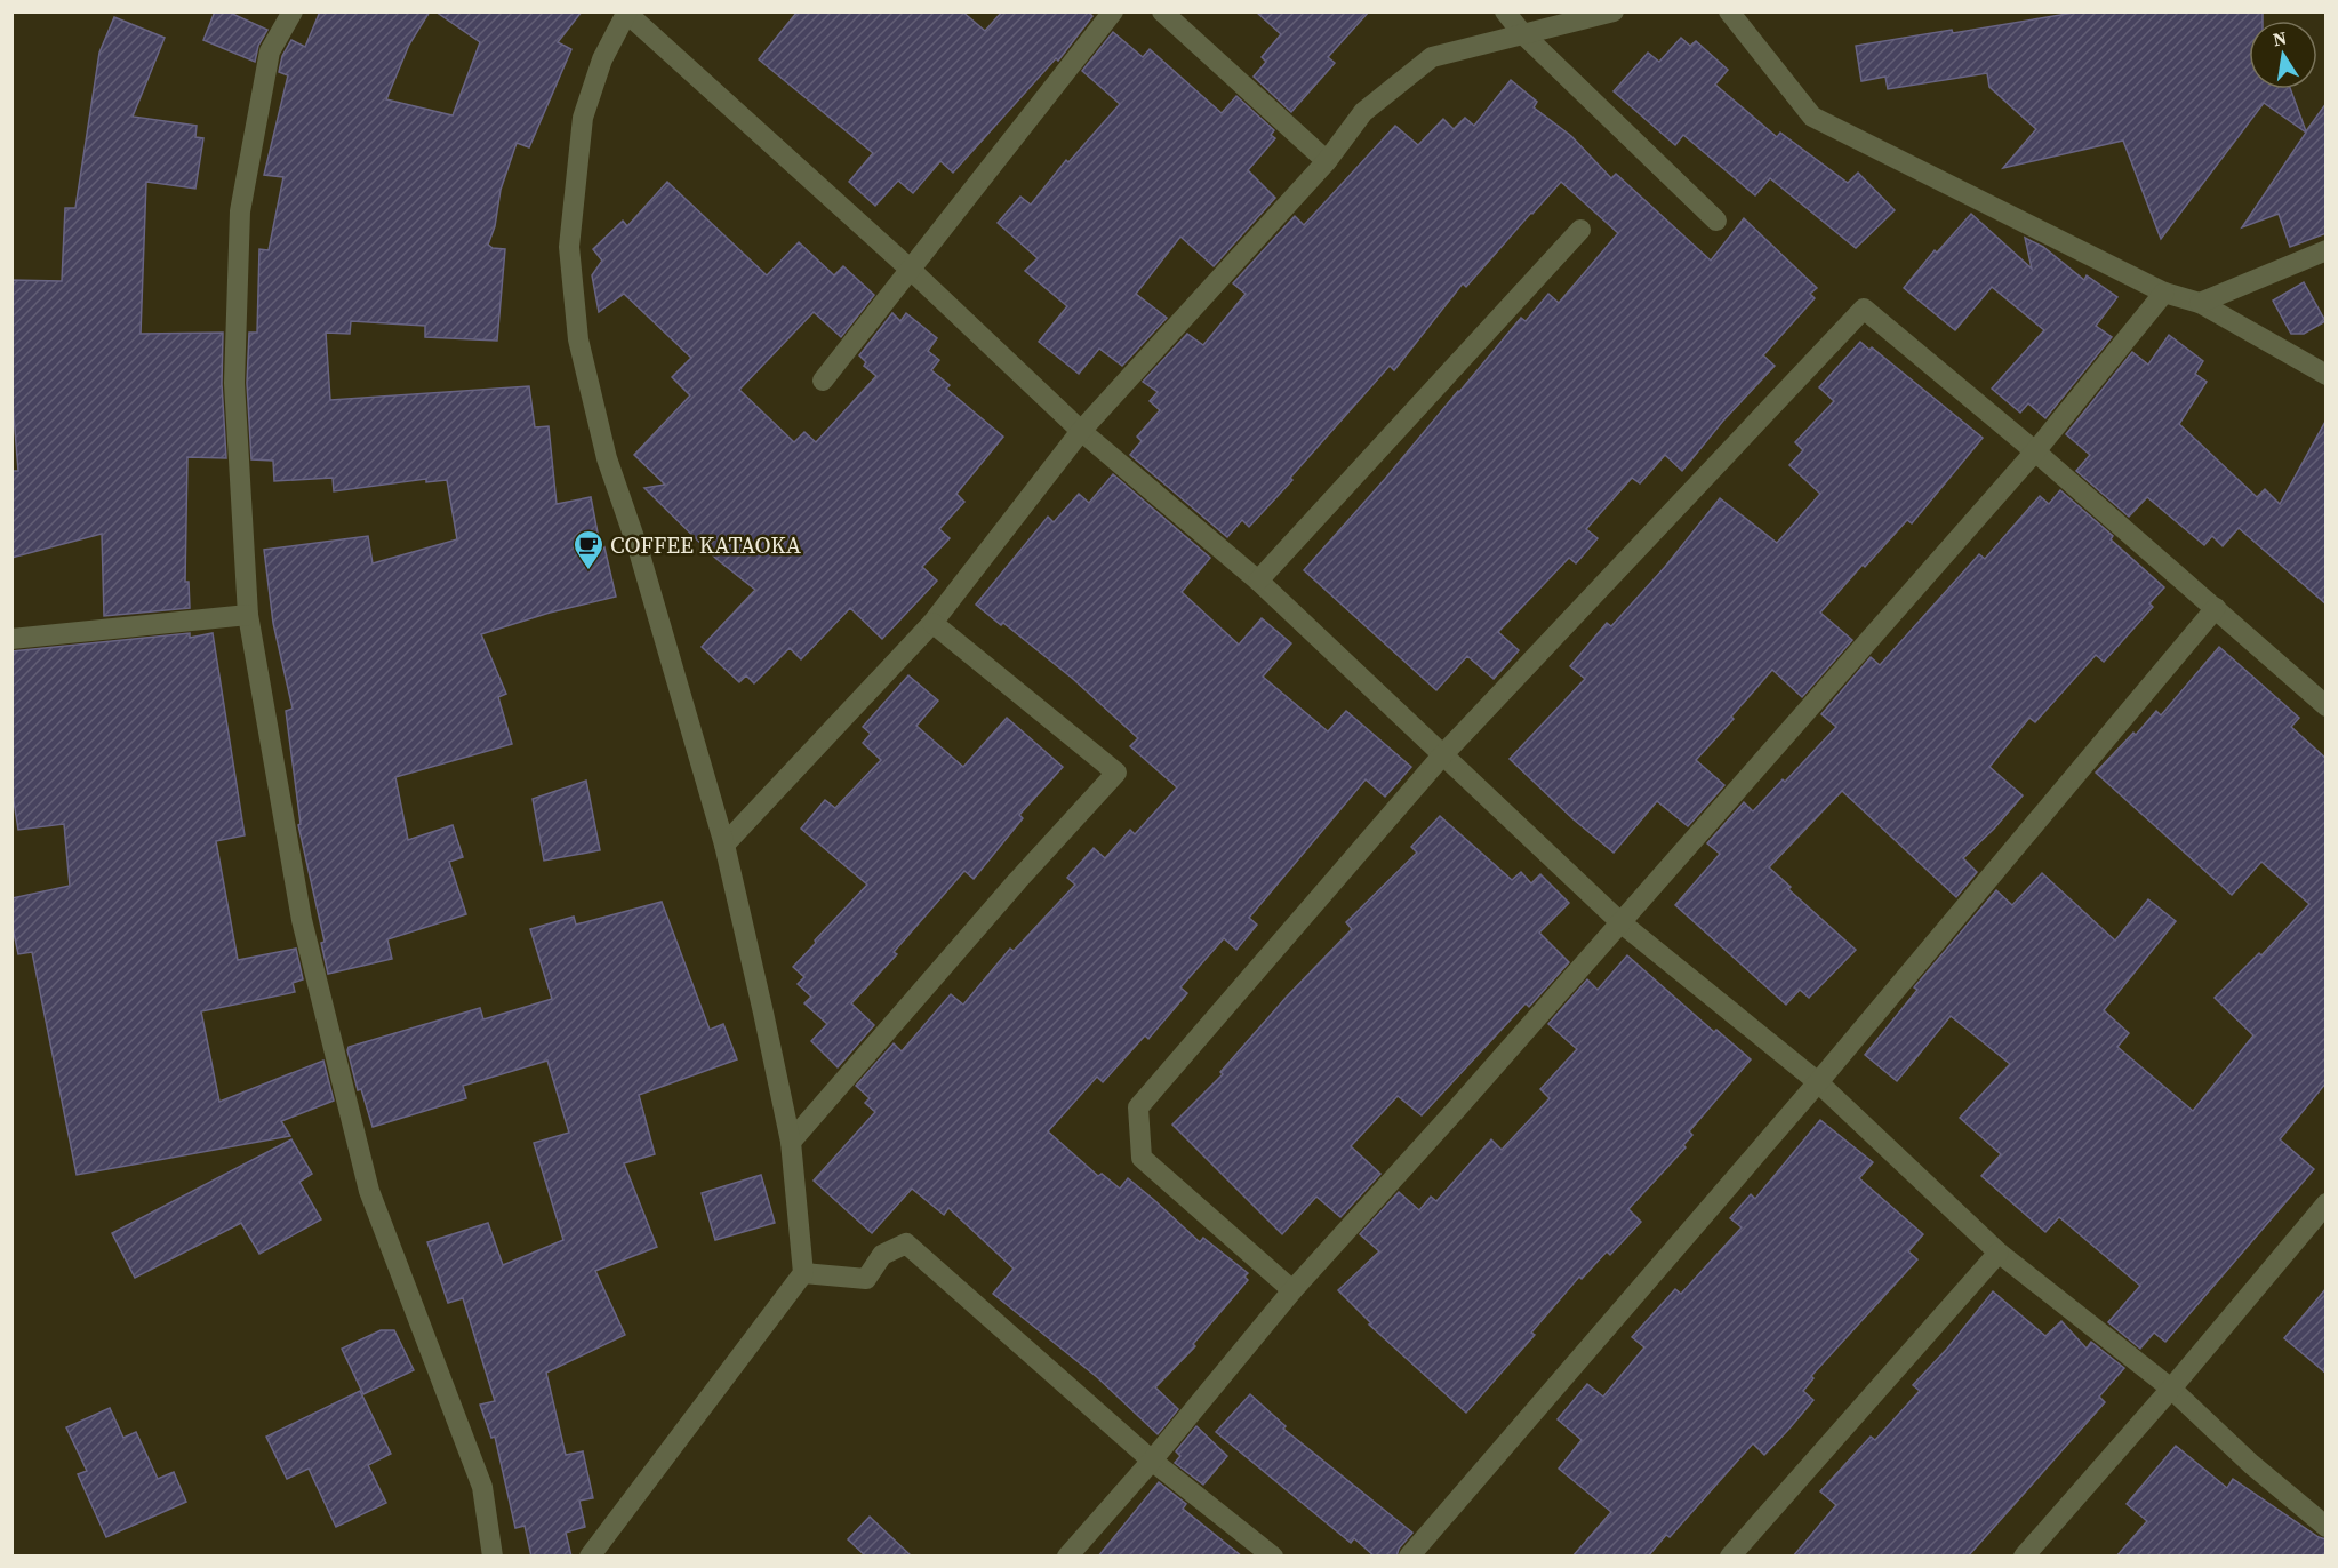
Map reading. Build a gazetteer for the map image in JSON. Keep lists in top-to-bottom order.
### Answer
{
  "places": {
    "cafe": ["COFFEE KATAOKA"]
  },
  "north": "top"
}
